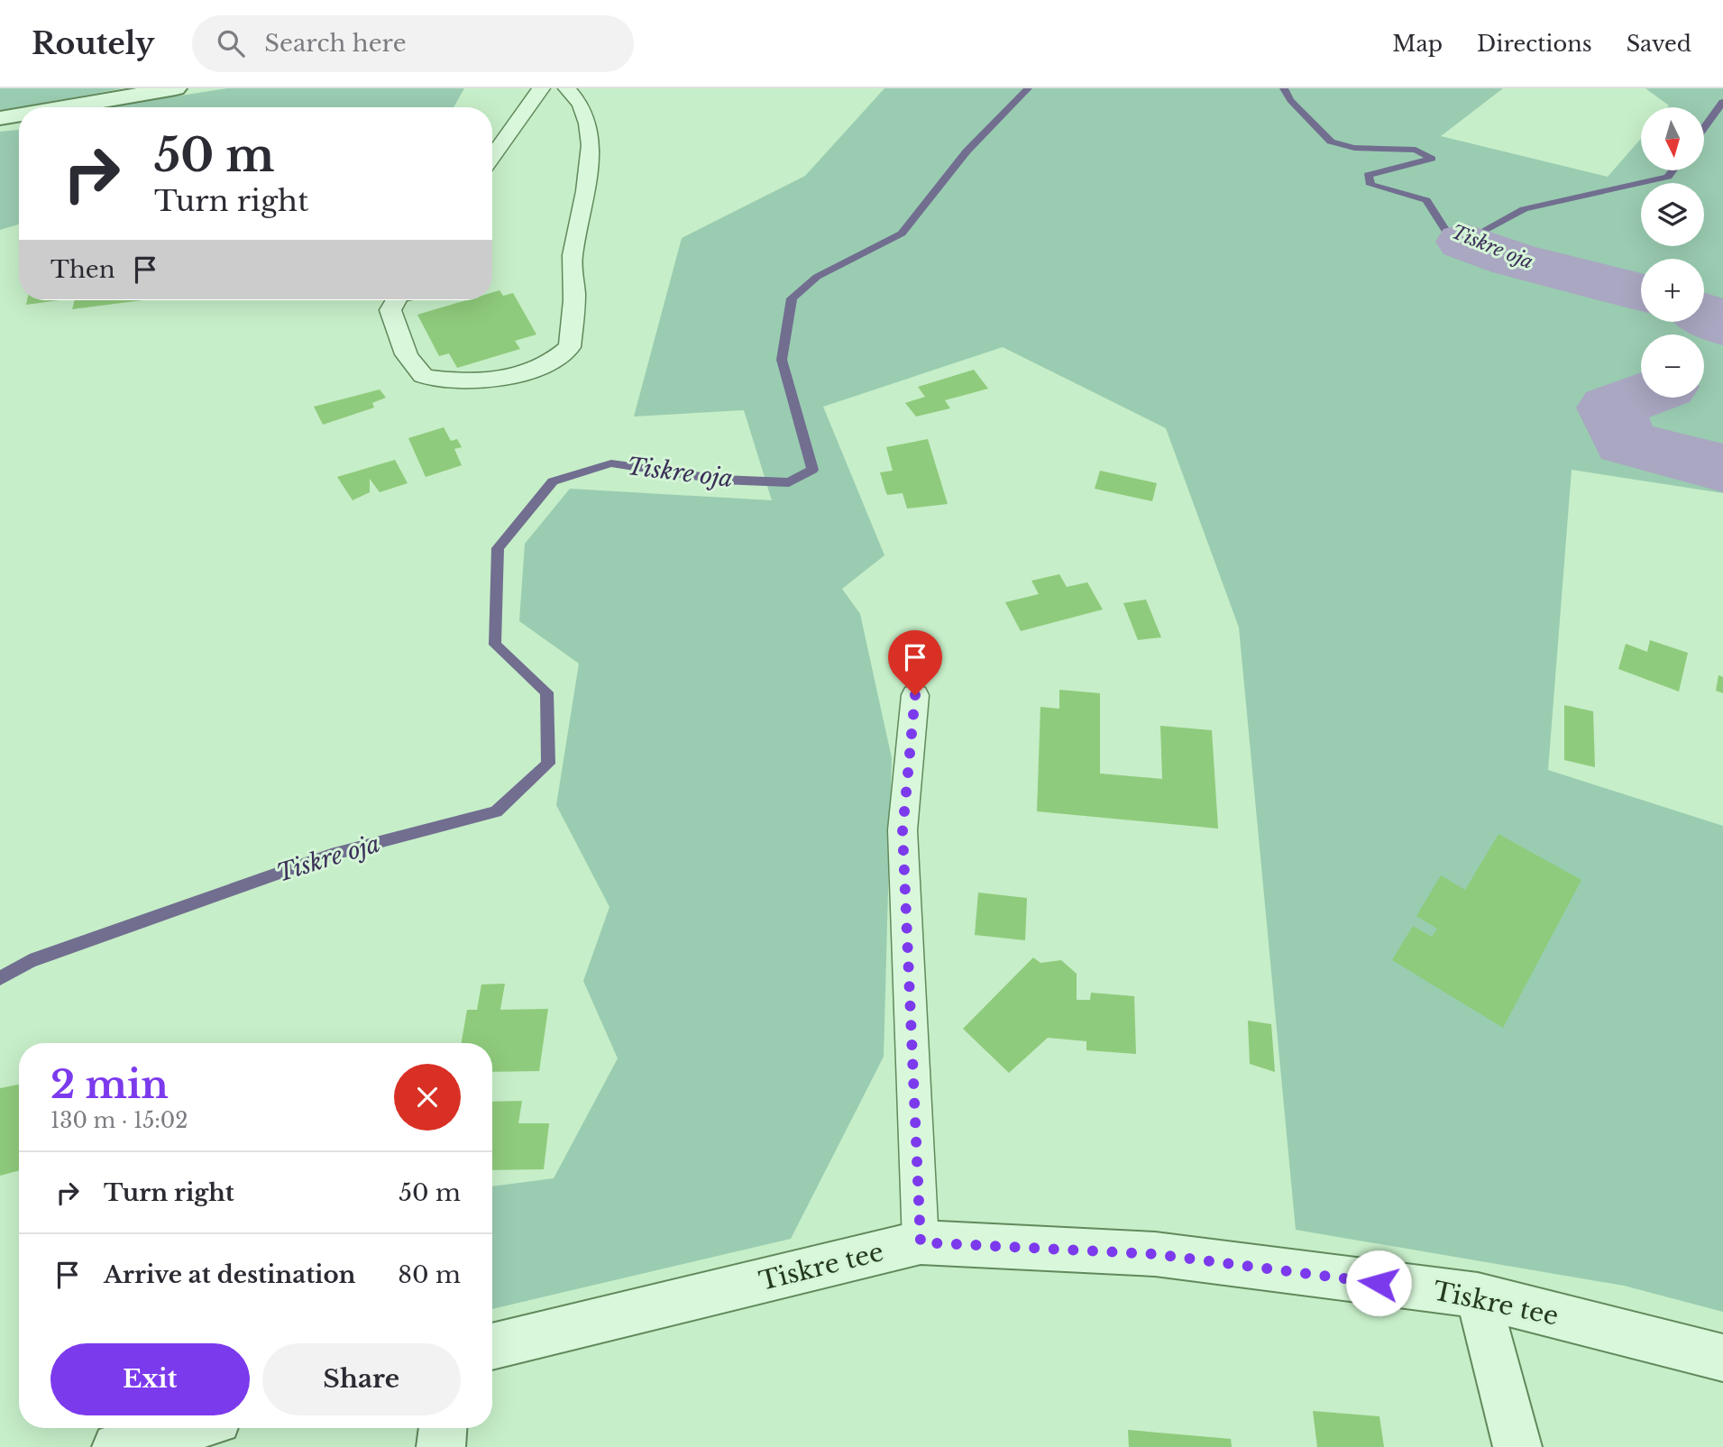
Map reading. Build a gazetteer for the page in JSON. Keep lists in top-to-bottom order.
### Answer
{
  "streets": {
    "street": ["Tiskre tee"]
  },
  "water": ["Tiskre oja"],
  "north": "bottom",
  "page": {
    "header": "Routely",
    "search": "Search here",
    "nav": ["Map", "Directions", "Saved"],
    "map_buttons": ["+", "−"],
    "turn": ["50 m", "Turn right"],
    "then": "Then",
    "heading": ["2 min", "130 m · 15:02"],
    "list": [
      {
        "name": "Turn right",
        "value": "50 m"
      },
      {
        "name": "Arrive at destination",
        "value": "80 m"
      }
    ],
    "buttons": ["Exit", "Share"]
  }
}
